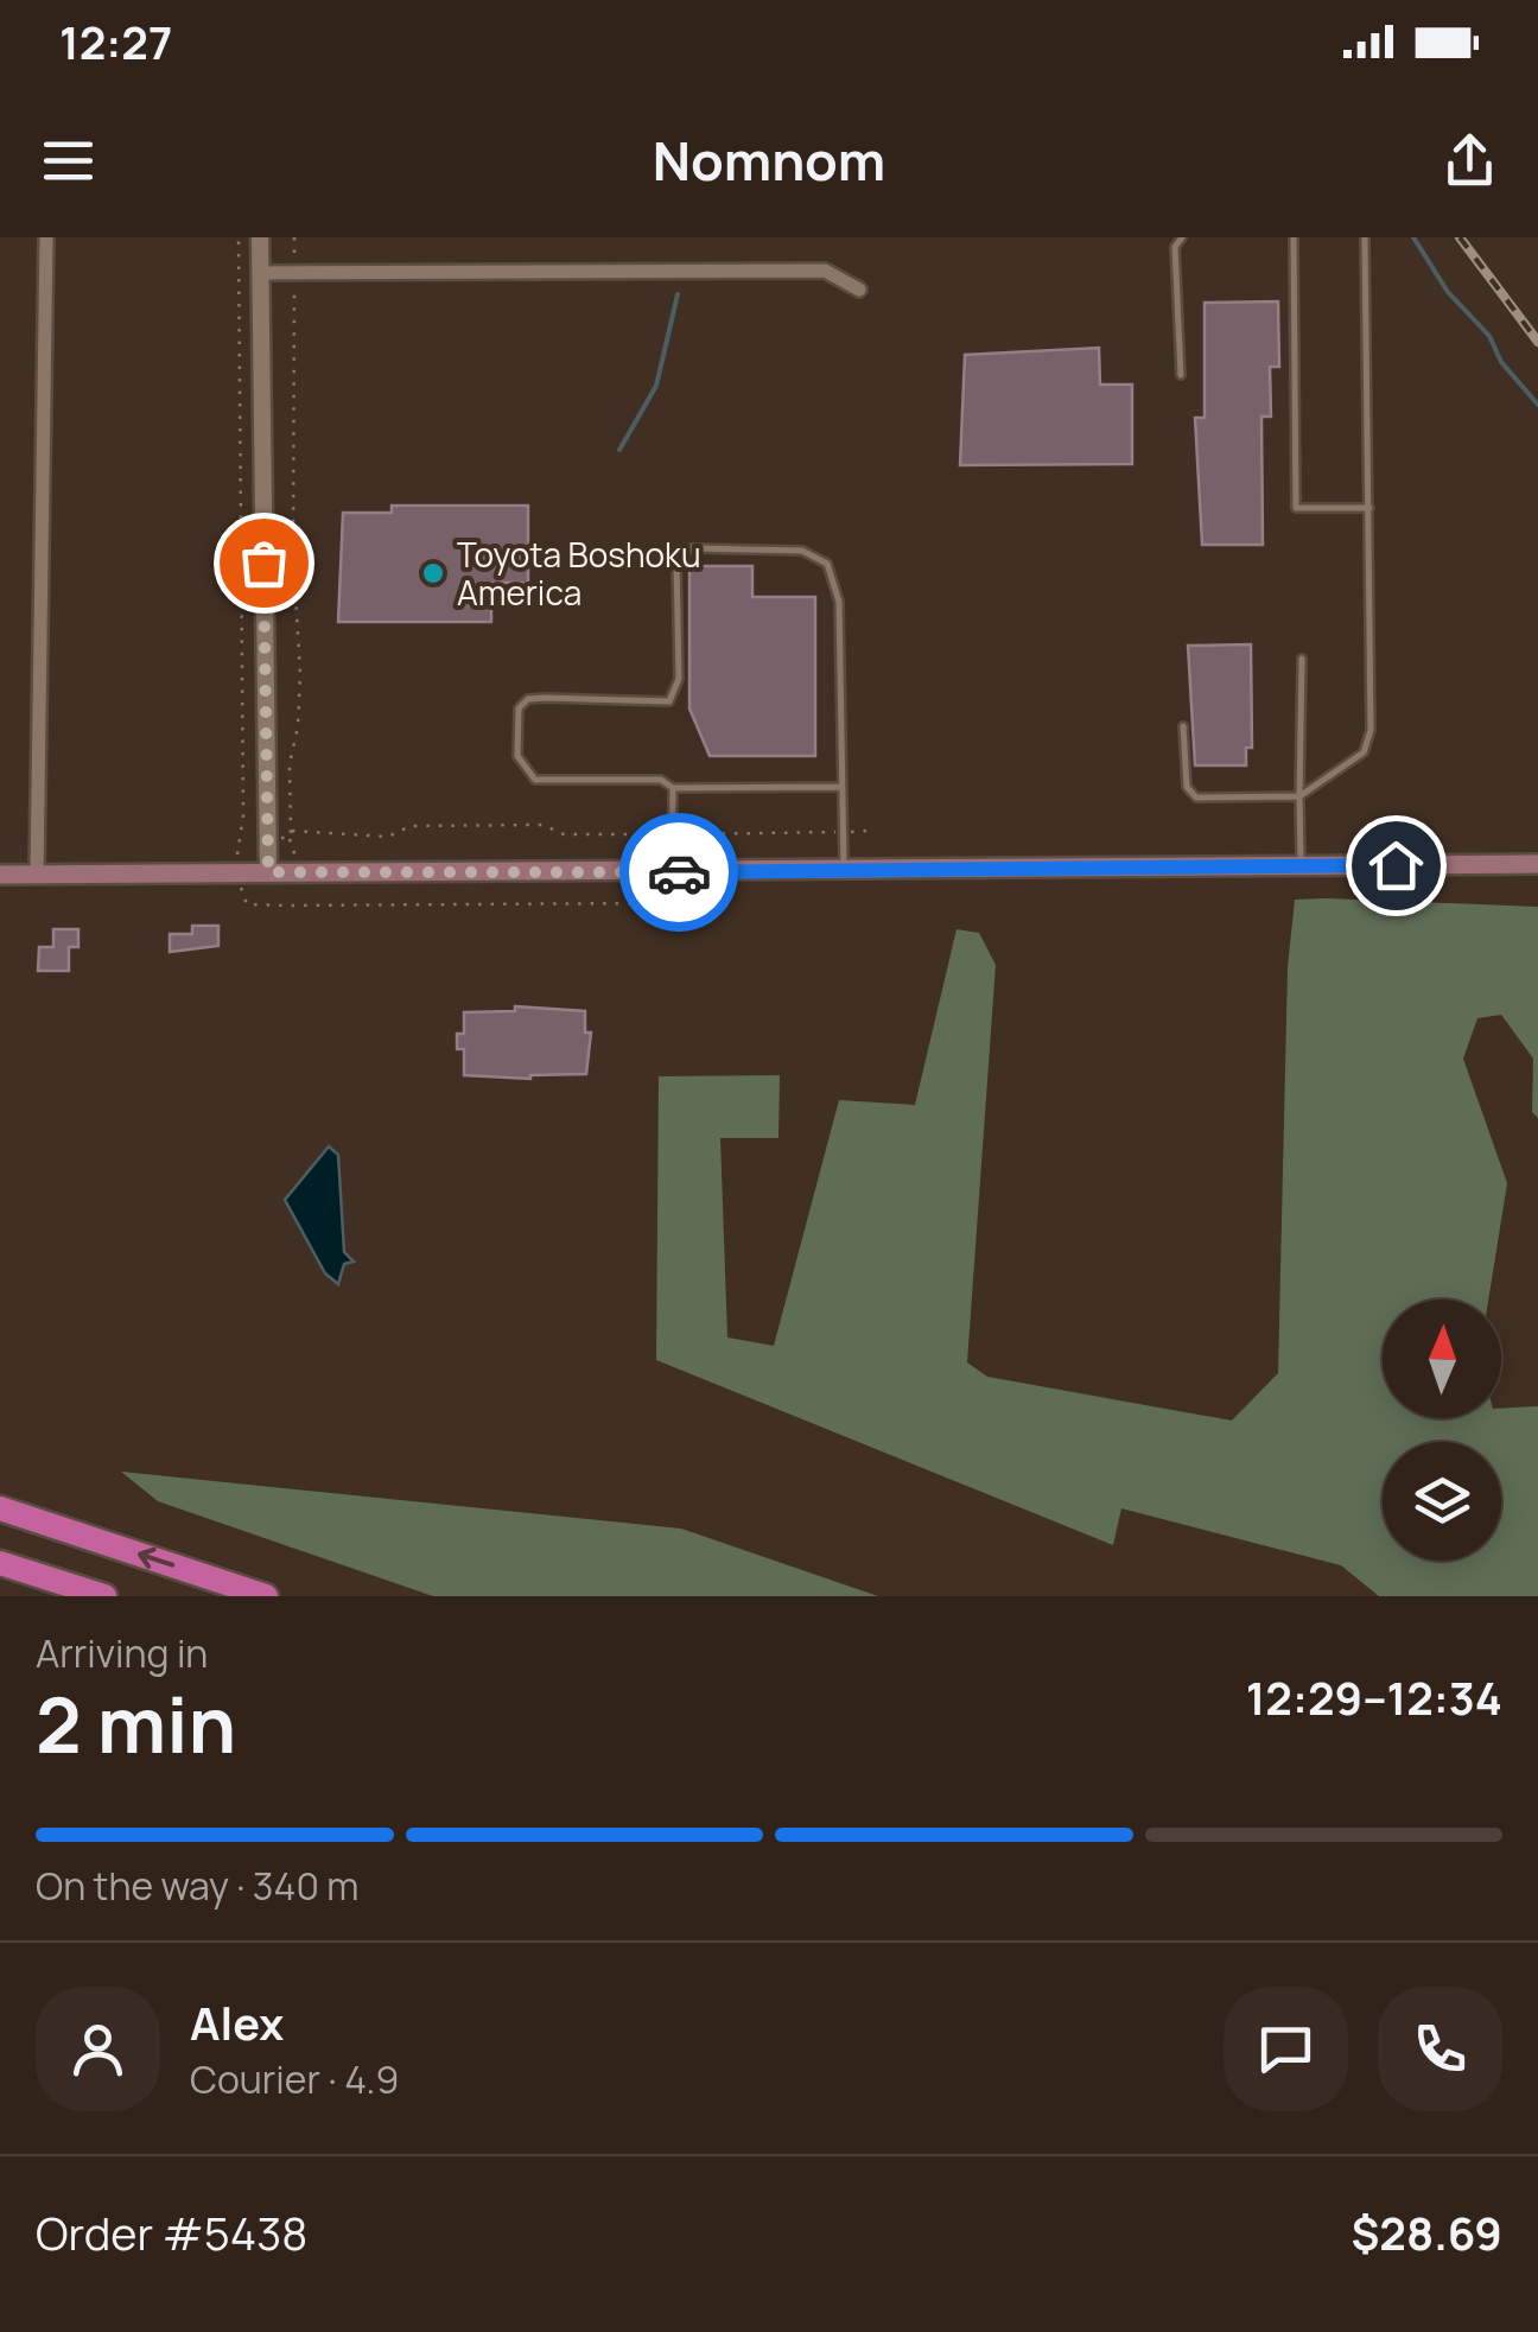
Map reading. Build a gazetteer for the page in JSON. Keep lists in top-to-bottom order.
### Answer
{
  "places": ["Toyota Boshoku America"],
  "north": "top",
  "page": {
    "status": "12:27",
    "header": "Nomnom",
    "heading": ["2 min", "Arriving in", "12:29–12:34"],
    "panel": [
      "Alex",
      "Courier · 4.9",
      "Order #5438",
      "$28.69"
    ],
    "bar": "On the way · 340 m"
  }
}
